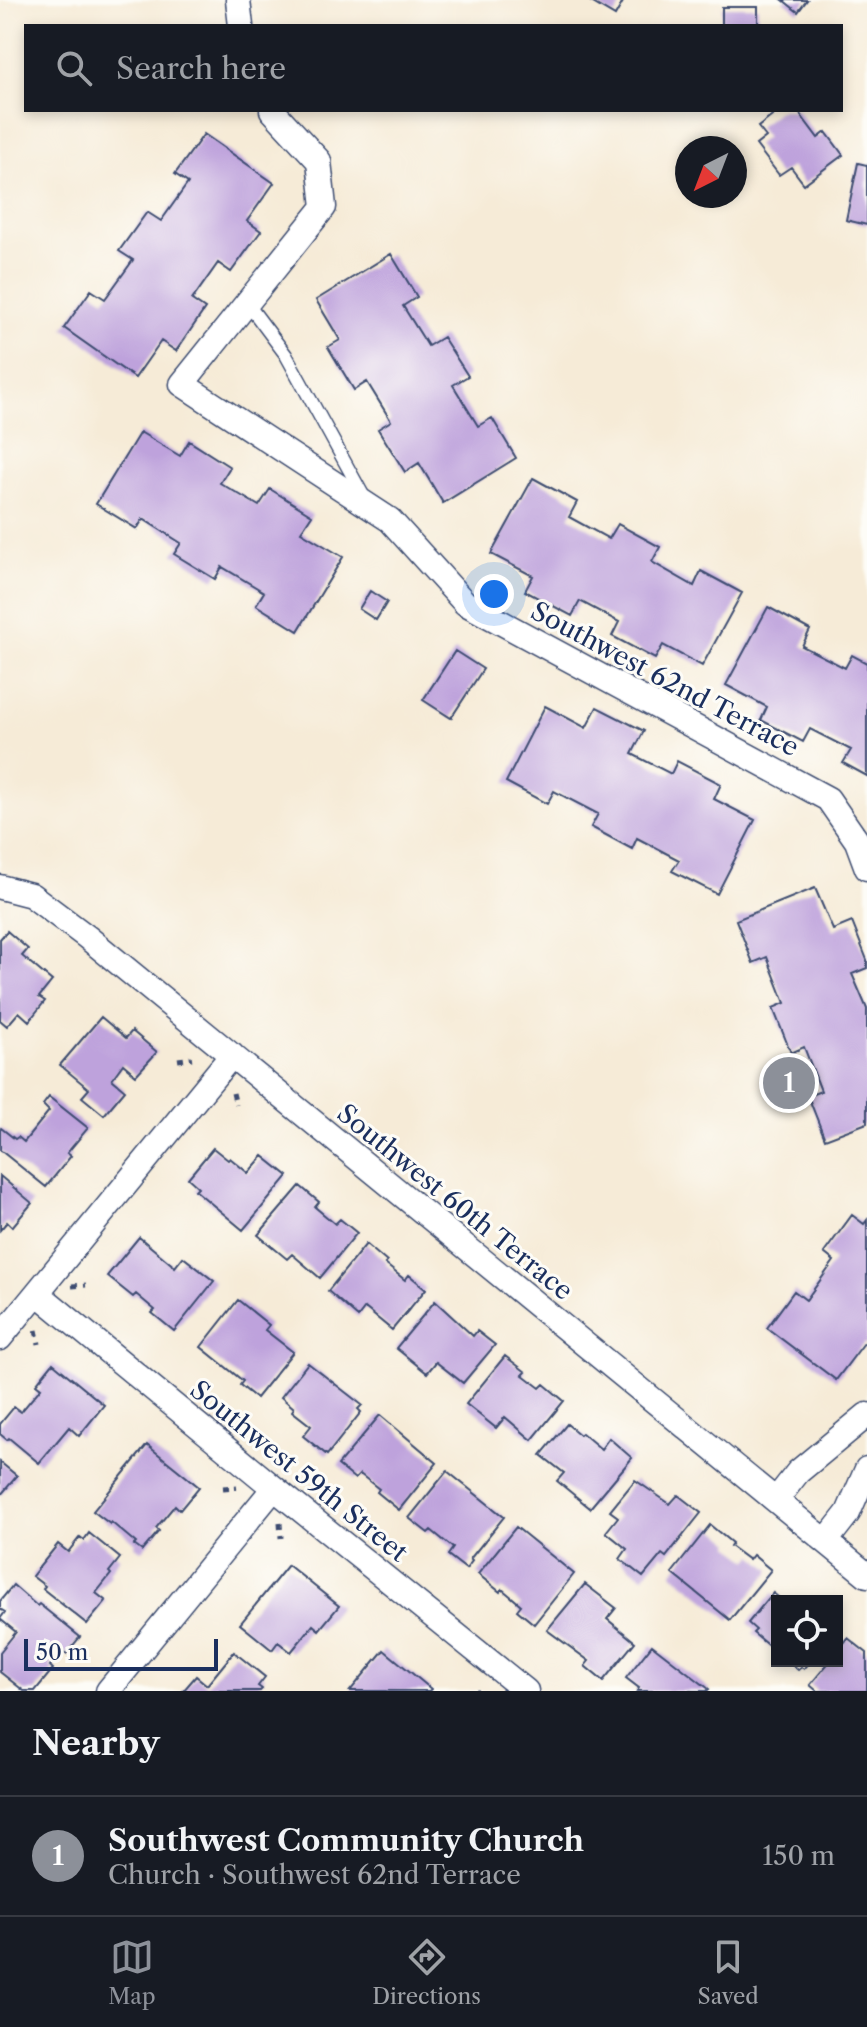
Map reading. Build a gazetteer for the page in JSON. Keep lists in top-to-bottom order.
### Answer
{
  "streets": {
    "street": ["Southwest 62nd Terrace", "Southwest 60th Terrace", "Southwest 59th Street"]
  },
  "scale_bar": "50 m",
  "north": "bottom left",
  "page": {
    "search": "Search here",
    "pins": "1",
    "scale": "50 m",
    "heading": "Nearby",
    "list": [
      {
        "mark": "1",
        "name": "Southwest Community Church",
        "note": "Church · Southwest 62nd Terrace",
        "value": "150 m"
      }
    ],
    "nav": ["Map", "Directions", "Saved"]
  }
}
